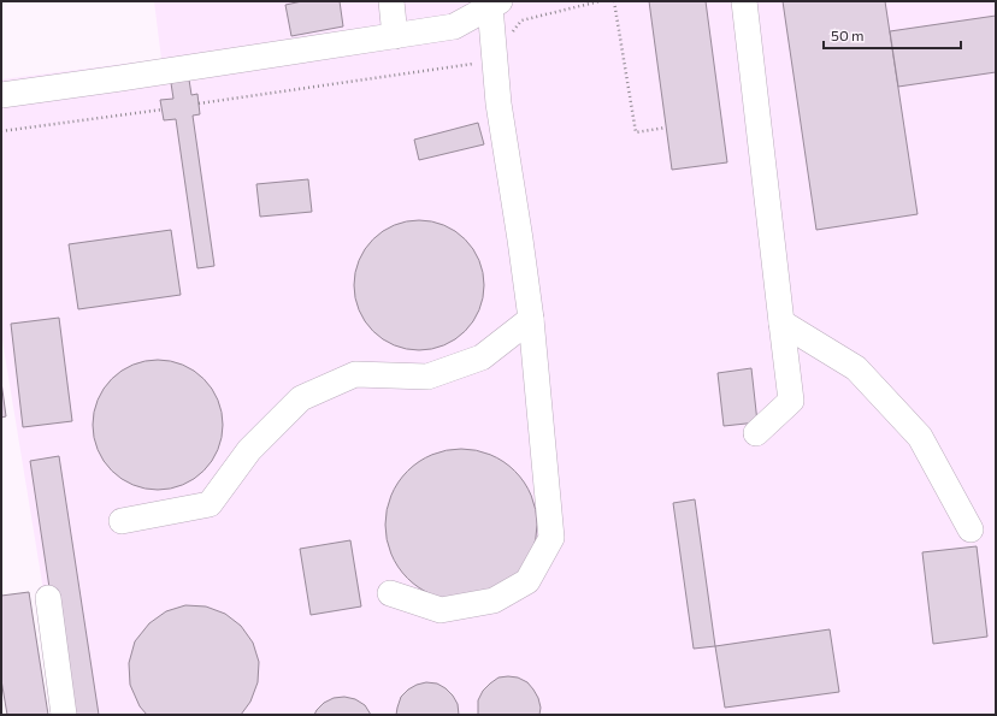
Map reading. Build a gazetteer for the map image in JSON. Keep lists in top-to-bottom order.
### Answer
{
  "scale_bar": "50 m"
}
